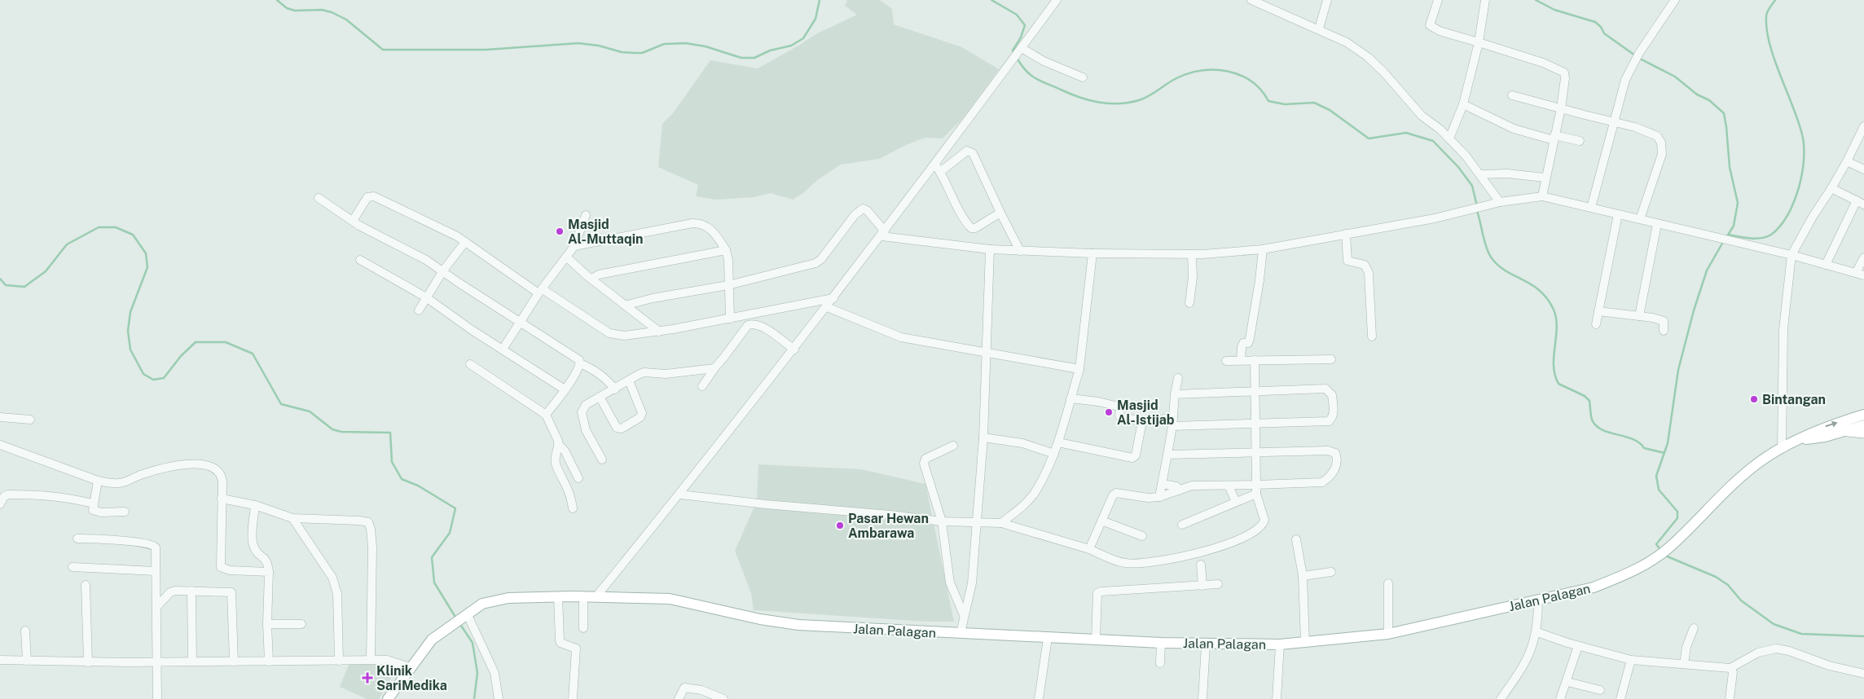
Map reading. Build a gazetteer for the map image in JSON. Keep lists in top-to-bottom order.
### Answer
{
  "streets": {
    "main road": ["Jalan Palagan"]
  },
  "places": {
    "other": [
      "Masjid Al-Muttaqin",
      "Bintangan",
      "Masjid Al-Istijab",
      "Pasar Hewan Ambarawa"
    ],
    "health": ["Klinik SariMedika"]
  }
}
